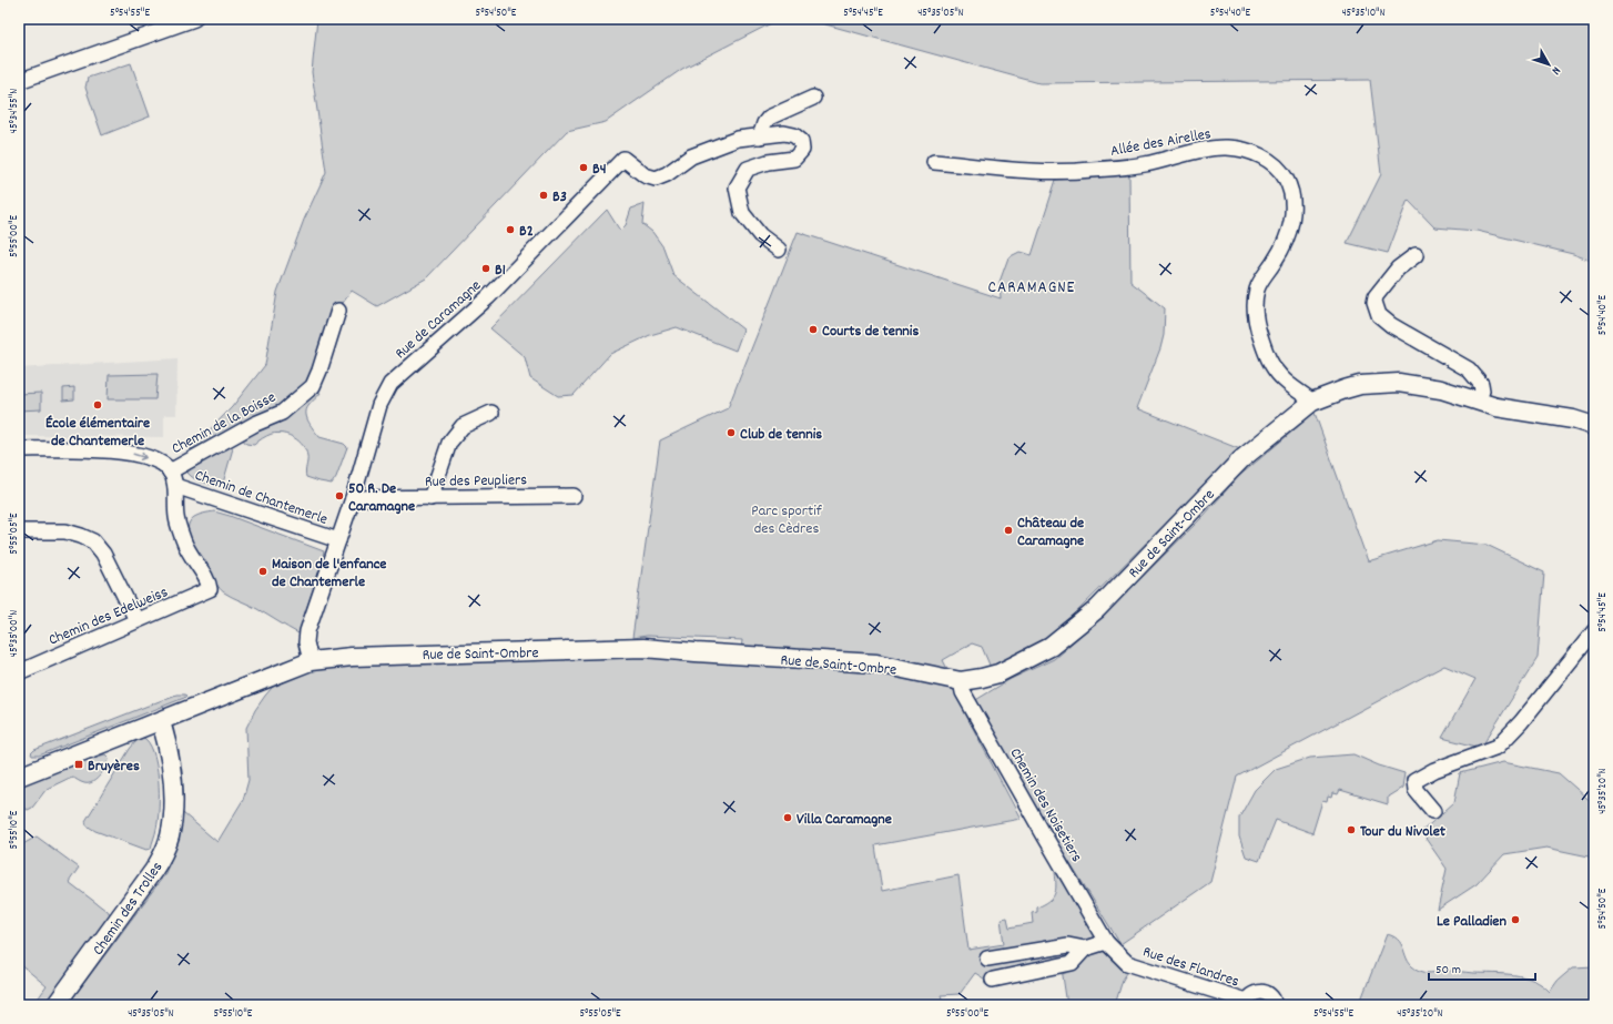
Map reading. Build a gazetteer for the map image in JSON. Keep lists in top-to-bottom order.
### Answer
{
  "streets": {
    "street": [
      "Allée des Airelles",
      "Rue de Caramagne",
      "Chemin de la Boisse",
      "Rue des Peupliers",
      "Chemin de Chantemerle",
      "Rue de Saint-Ombre",
      "Chemin des Edelweiss",
      "Chemin des Noisetiers",
      "Chemin des Trolles",
      "Rue des Flandres"
    ]
  },
  "crossings": [
    ["Allée des Airelles", "Rue de Saint-Ombre"],
    ["Rue de Caramagne", "Rue des Peupliers"],
    ["Rue de Caramagne", "Chemin de Chantemerle"],
    ["Rue de Caramagne", "Rue de Saint-Ombre"],
    ["Chemin de la Boisse", "Chemin de Chantemerle"],
    ["Chemin de Chantemerle", "Chemin des Edelweiss"],
    ["Rue de Saint-Ombre", "Chemin des Noisetiers"],
    ["Rue de Saint-Ombre", "Chemin des Trolles"],
    ["Chemin des Noisetiers", "Rue des Flandres"]
  ],
  "districts": ["CARAMAGNE"],
  "parks": ["Parc sportif des Cèdres"],
  "places": {
    "other": [
      "B4",
      "B3",
      "B2",
      "B1",
      "Courts de tennis",
      "École élémentaire de Chantemerle",
      "Club de tennis",
      "50 R. De Caramagne",
      "Château de Caramagne",
      "Maison de l'enfance de Chantemerle",
      "Villa Caramagne",
      "Tour du Nivolet",
      "Le Palladien"
    ],
    "transit": ["Bruyères"]
  },
  "scale_bar": "50 m",
  "north": "bottom right",
  "coordinates": [
    "5°54'55\"E",
    "5°54'50\"E",
    "5°54'45\"E",
    "45°35'05\"N",
    "5°54'40\"E",
    "45°35'10\"N",
    "45°34'55\"N",
    "5°55'00\"E",
    "5°55'05\"E",
    "45°35'00\"N",
    "45°35'20\"N",
    "5°55'10\"E"
  ]
}
